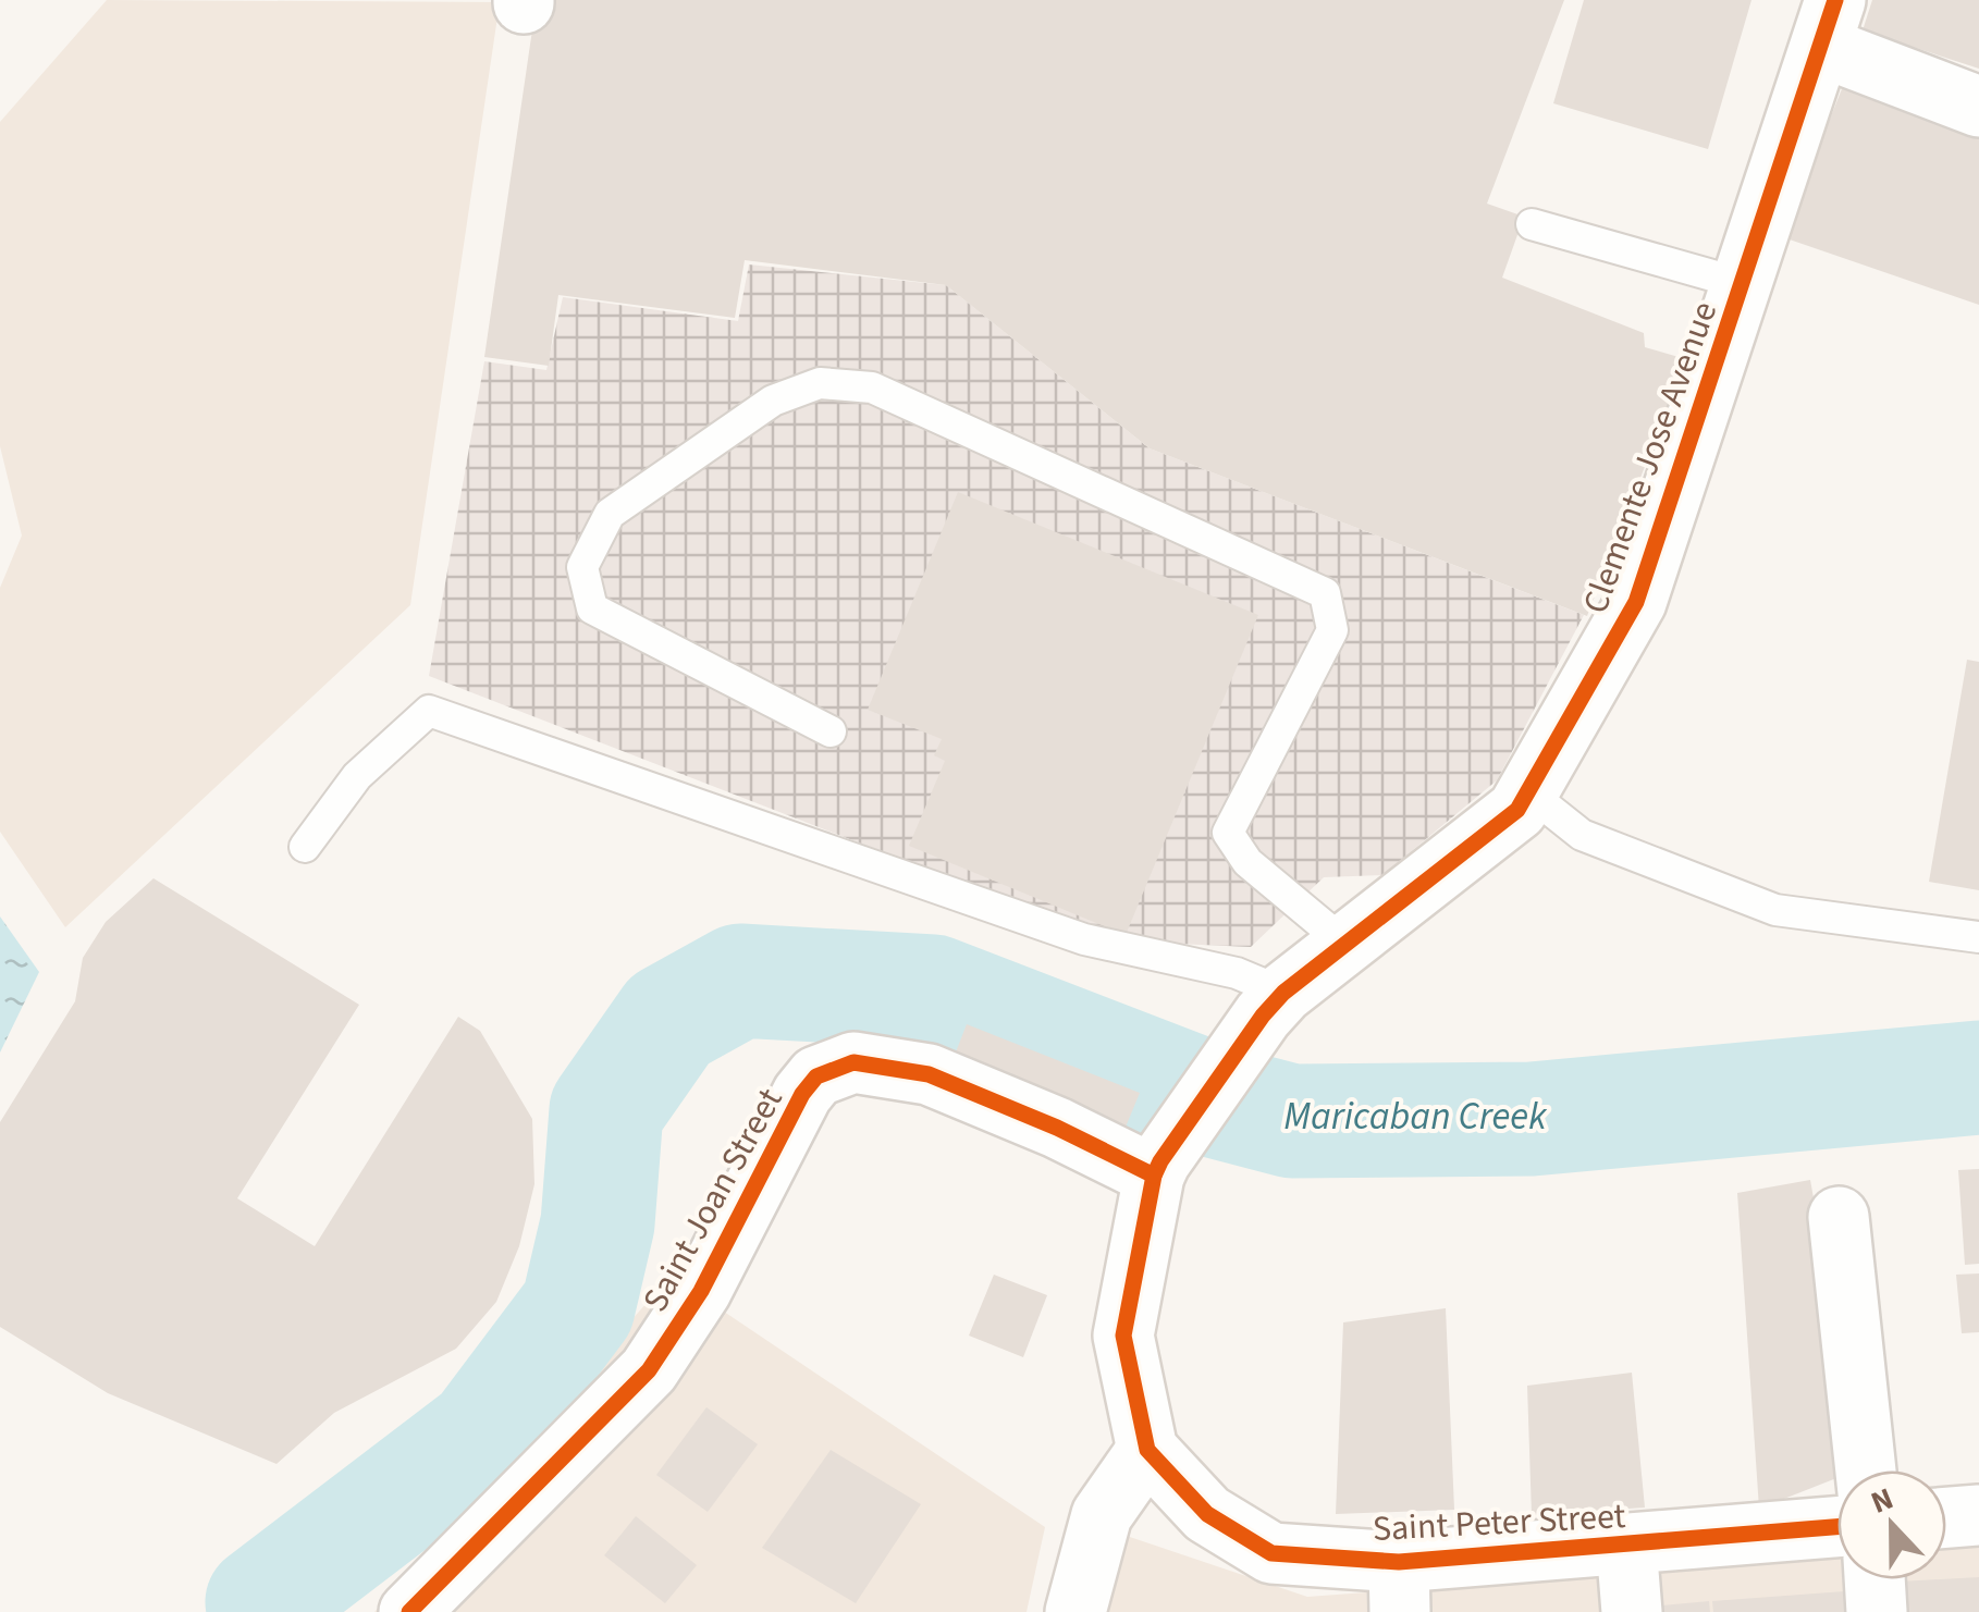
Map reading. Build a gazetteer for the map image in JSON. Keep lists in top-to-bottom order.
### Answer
{
  "streets": {
    "street": ["Clemente Jose Avenue", "Saint Joan Street", "Saint Peter Street"]
  },
  "crossings": [
    ["Clemente Jose Avenue", "Saint Joan Street"]
  ],
  "water": ["Maricaban Creek"],
  "north": "top"
}
